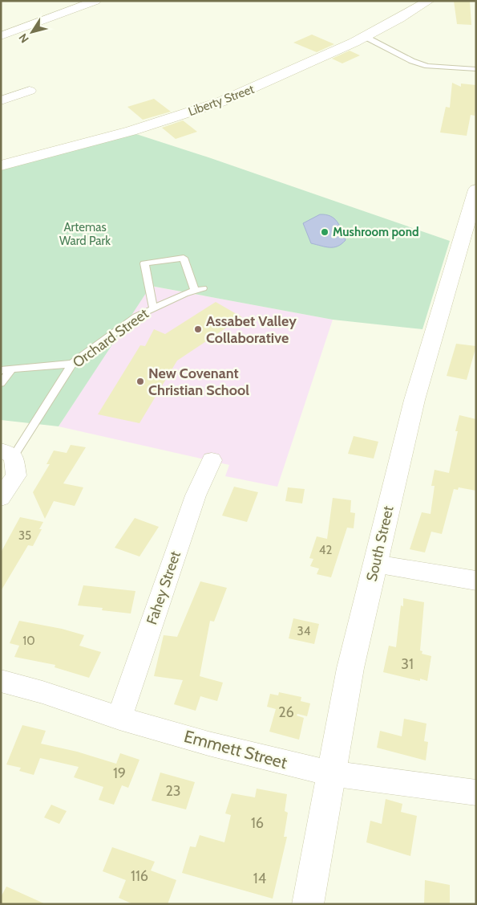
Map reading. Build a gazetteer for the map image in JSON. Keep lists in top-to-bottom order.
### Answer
{
  "streets": {
    "main road": ["Liberty Street", "South Street"],
    "street": ["Orchard Street", "Fahey Street", "Emmett Street"]
  },
  "crossings": [
    ["South Street", "Emmett Street"],
    ["Fahey Street", "Emmett Street"]
  ],
  "parks": ["Artemas Ward Park"],
  "places": ["Mushroom pond", "Assabet Valley Collaborative", "New Covenant Christian School"],
  "house_numbers": [
    "35",
    "42",
    "34",
    "10",
    "31",
    "26",
    "19",
    "23",
    "16",
    "116",
    "14"
  ],
  "north": "bottom left"
}
